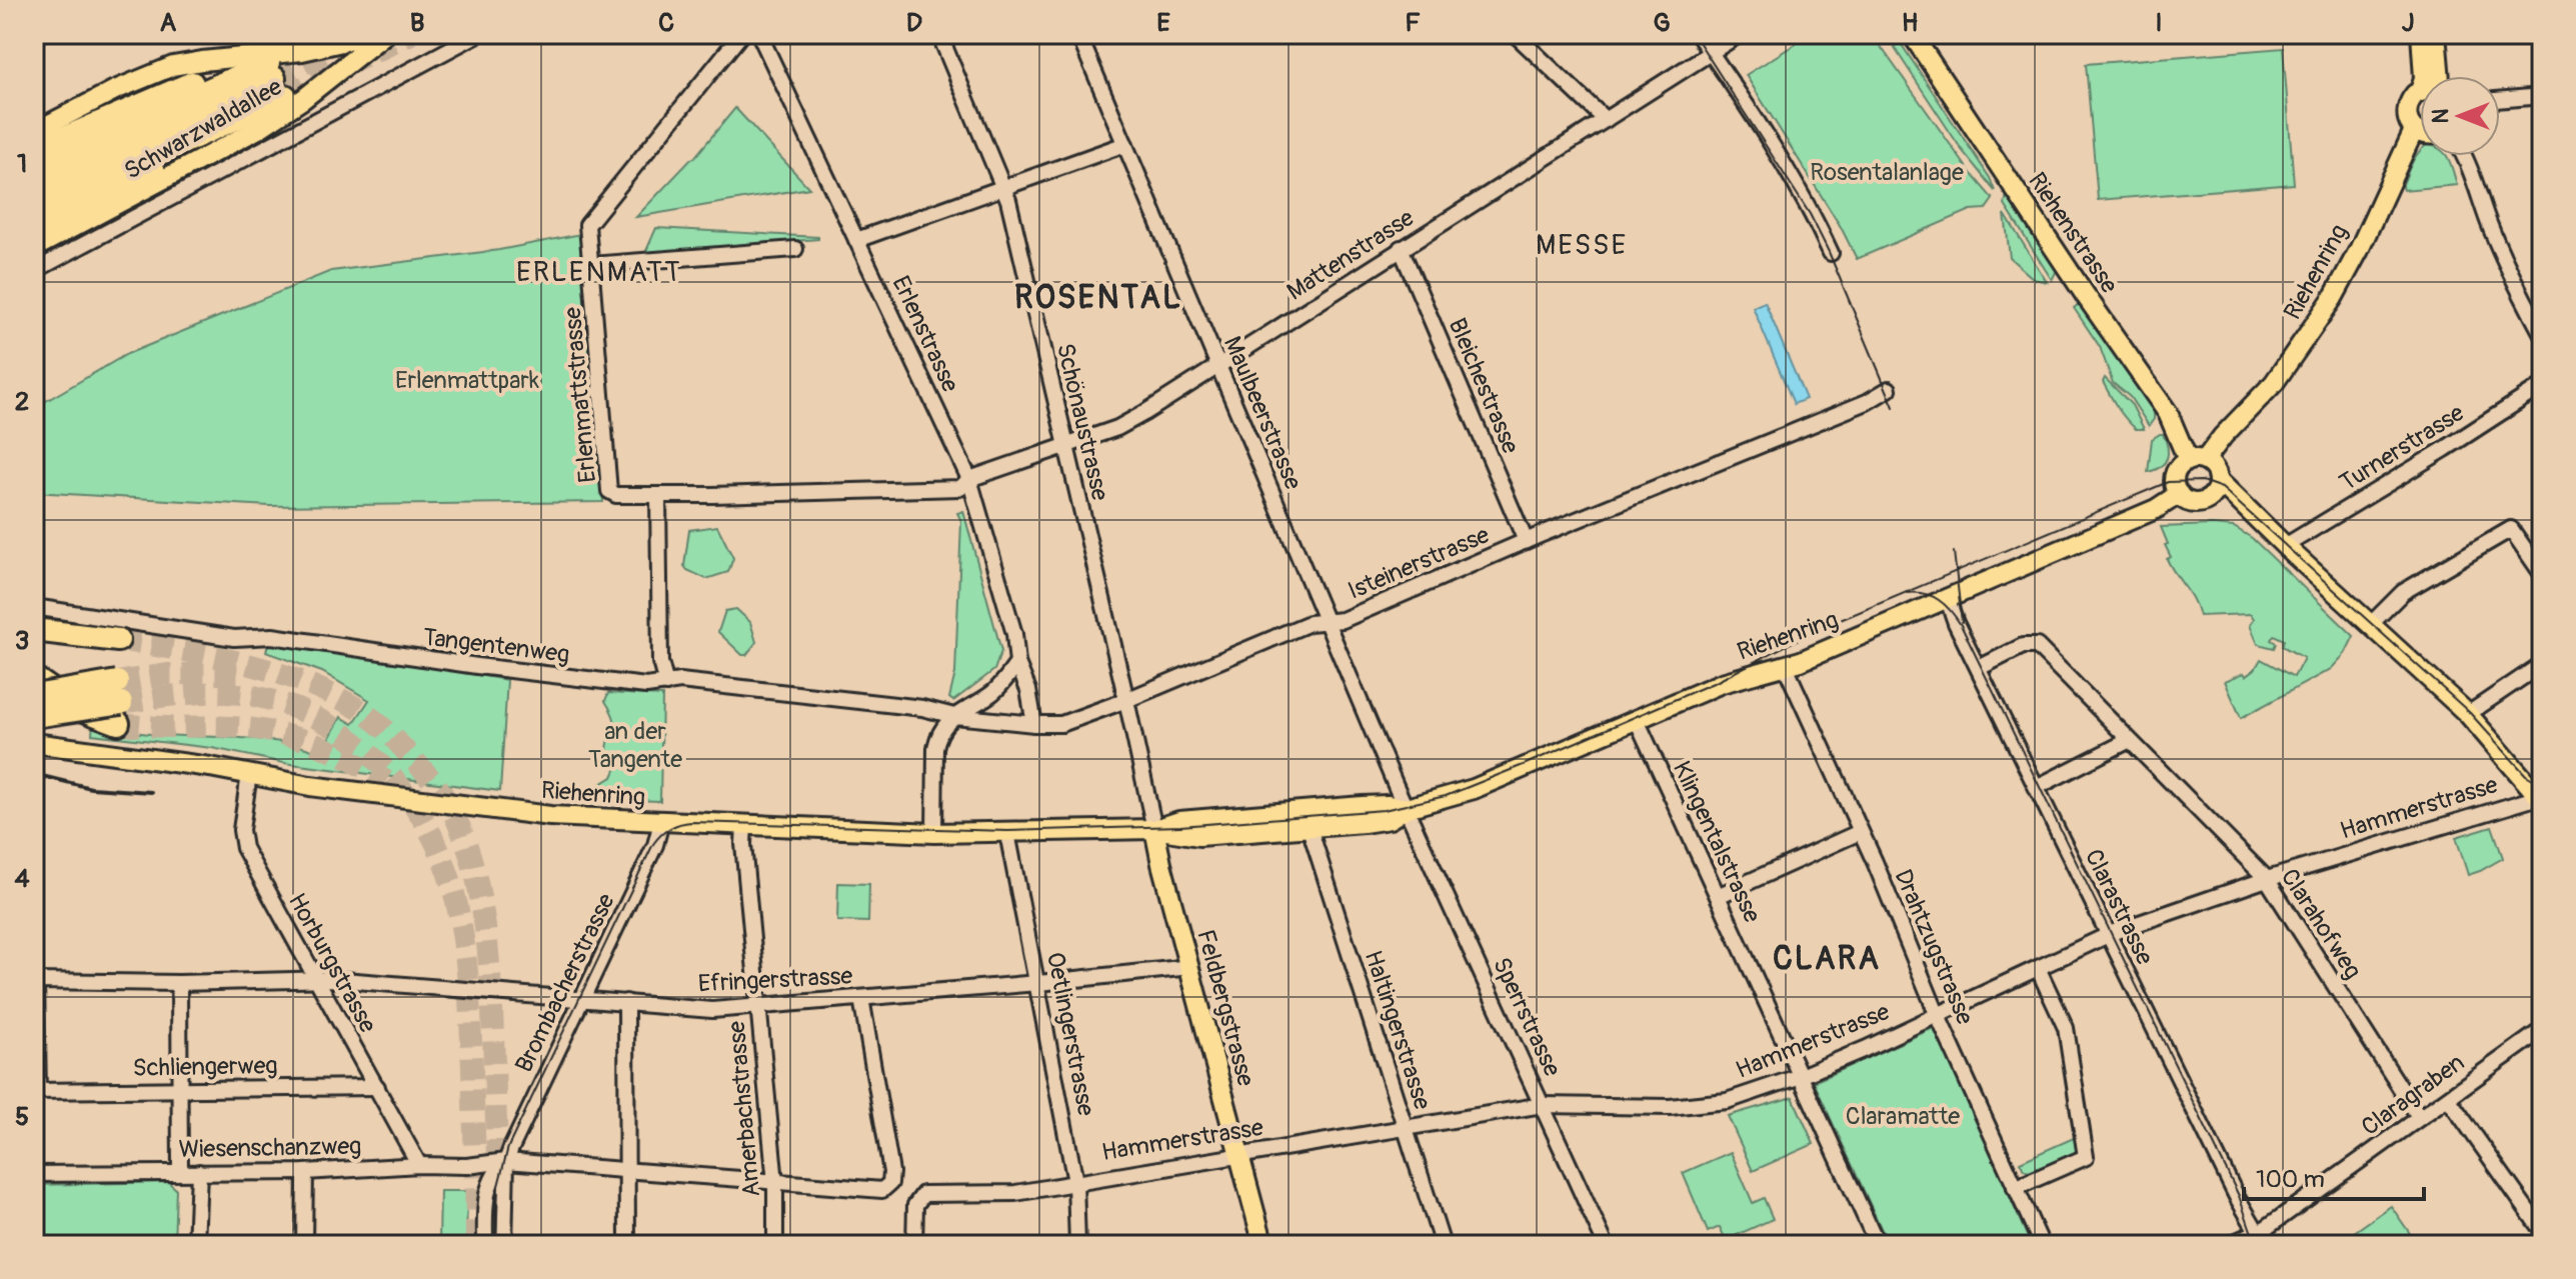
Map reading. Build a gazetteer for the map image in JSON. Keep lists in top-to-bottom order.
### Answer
{
  "streets": {
    "main road": [
      "Schwarzwaldallee",
      "Riehenstrasse",
      "Riehenring",
      "Feldbergstrasse"
    ],
    "street": [
      "Mattenstrasse",
      "Erlenstrasse",
      "Bleichestrasse",
      "Erlenmattstrasse",
      "Maulbeerstrasse",
      "Schönaustrasse",
      "Turnerstrasse",
      "Isteinerstrasse",
      "Tangentenweg",
      "Hammerstrasse",
      "Klingentalstrasse",
      "Clarastrasse",
      "Clarahofweg",
      "Drahtzugstrasse",
      "Horburgstrasse",
      "Efringerstrasse",
      "Brombacherstrasse",
      "Sperrstrasse",
      "Haltingerstrasse",
      "Oetlingerstrasse",
      "Schliengerweg",
      "Claragraben",
      "Amerbachstrasse",
      "Wiesenschanzweg"
    ]
  },
  "crossings": [
    ["Riehenstrasse", "Riehenring"],
    ["Mattenstrasse", "Erlenstrasse"],
    ["Mattenstrasse", "Bleichestrasse"],
    ["Mattenstrasse", "Erlenmattstrasse"],
    ["Mattenstrasse", "Maulbeerstrasse"],
    ["Mattenstrasse", "Schönaustrasse"],
    ["Riehenring", "Maulbeerstrasse"],
    ["Riehenring", "Schönaustrasse"],
    ["Riehenring", "Klingentalstrasse"],
    ["Riehenring", "Clarastrasse"],
    ["Riehenring", "Drahtzugstrasse"],
    ["Riehenring", "Horburgstrasse"],
    ["Riehenring", "Brombacherstrasse"],
    ["Riehenring", "Feldbergstrasse"],
    ["Riehenring", "Sperrstrasse"],
    ["Riehenring", "Haltingerstrasse"],
    ["Riehenring", "Oetlingerstrasse"],
    ["Riehenring", "Amerbachstrasse"],
    ["Erlenstrasse", "Erlenmattstrasse"],
    ["Erlenstrasse", "Isteinerstrasse"],
    ["Bleichestrasse", "Isteinerstrasse"],
    ["Maulbeerstrasse", "Isteinerstrasse"],
    ["Maulbeerstrasse", "Sperrstrasse"],
    ["Schönaustrasse", "Isteinerstrasse"],
    ["Schönaustrasse", "Feldbergstrasse"],
    ["Isteinerstrasse", "Tangentenweg"],
    ["Hammerstrasse", "Klingentalstrasse"],
    ["Hammerstrasse", "Clarastrasse"],
    ["Hammerstrasse", "Clarahofweg"],
    ["Hammerstrasse", "Drahtzugstrasse"],
    ["Hammerstrasse", "Feldbergstrasse"],
    ["Hammerstrasse", "Sperrstrasse"],
    ["Hammerstrasse", "Haltingerstrasse"],
    ["Hammerstrasse", "Oetlingerstrasse"],
    ["Clarastrasse", "Clarahofweg"],
    ["Clarastrasse", "Claragraben"],
    ["Clarahofweg", "Claragraben"],
    ["Horburgstrasse", "Efringerstrasse"],
    ["Horburgstrasse", "Schliengerweg"],
    ["Horburgstrasse", "Wiesenschanzweg"],
    ["Efringerstrasse", "Brombacherstrasse"],
    ["Efringerstrasse", "Feldbergstrasse"],
    ["Efringerstrasse", "Oetlingerstrasse"],
    ["Efringerstrasse", "Amerbachstrasse"],
    ["Brombacherstrasse", "Wiesenschanzweg"]
  ],
  "districts": [
    "MESSE",
    "ERLENMATT",
    "ROSENTAL",
    "CLARA"
  ],
  "parks": [
    "Rosentalanlage",
    "Erlenmattpark",
    "an der Tangente",
    "Claramatte"
  ],
  "scale_bar": "100 m",
  "north": "left",
  "grid": {
    "columns": [
      "A",
      "B",
      "C",
      "D",
      "E",
      "F",
      "G",
      "H",
      "I",
      "J"
    ],
    "rows": [
      "1",
      "2",
      "3",
      "4",
      "5"
    ]
  }
}
